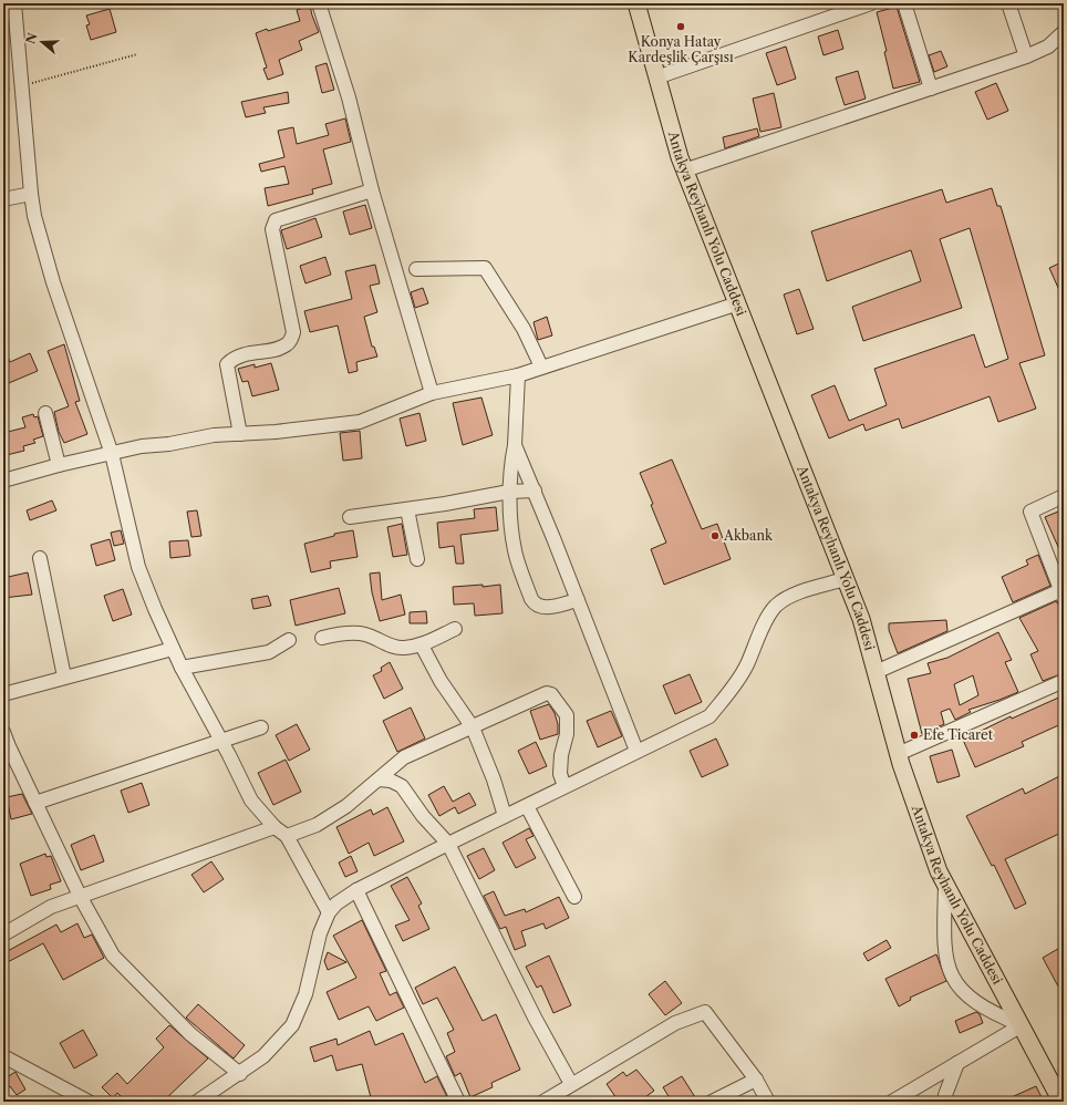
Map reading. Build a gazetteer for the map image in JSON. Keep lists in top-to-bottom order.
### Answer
{
  "streets": {
    "main road": ["Antakya Reyhanlı Yolu Caddesi"]
  },
  "places": ["Konya Hatay Kardeşlik Çarşısı", "Akbank", "Efe Ticaret"],
  "north": "left"
}
